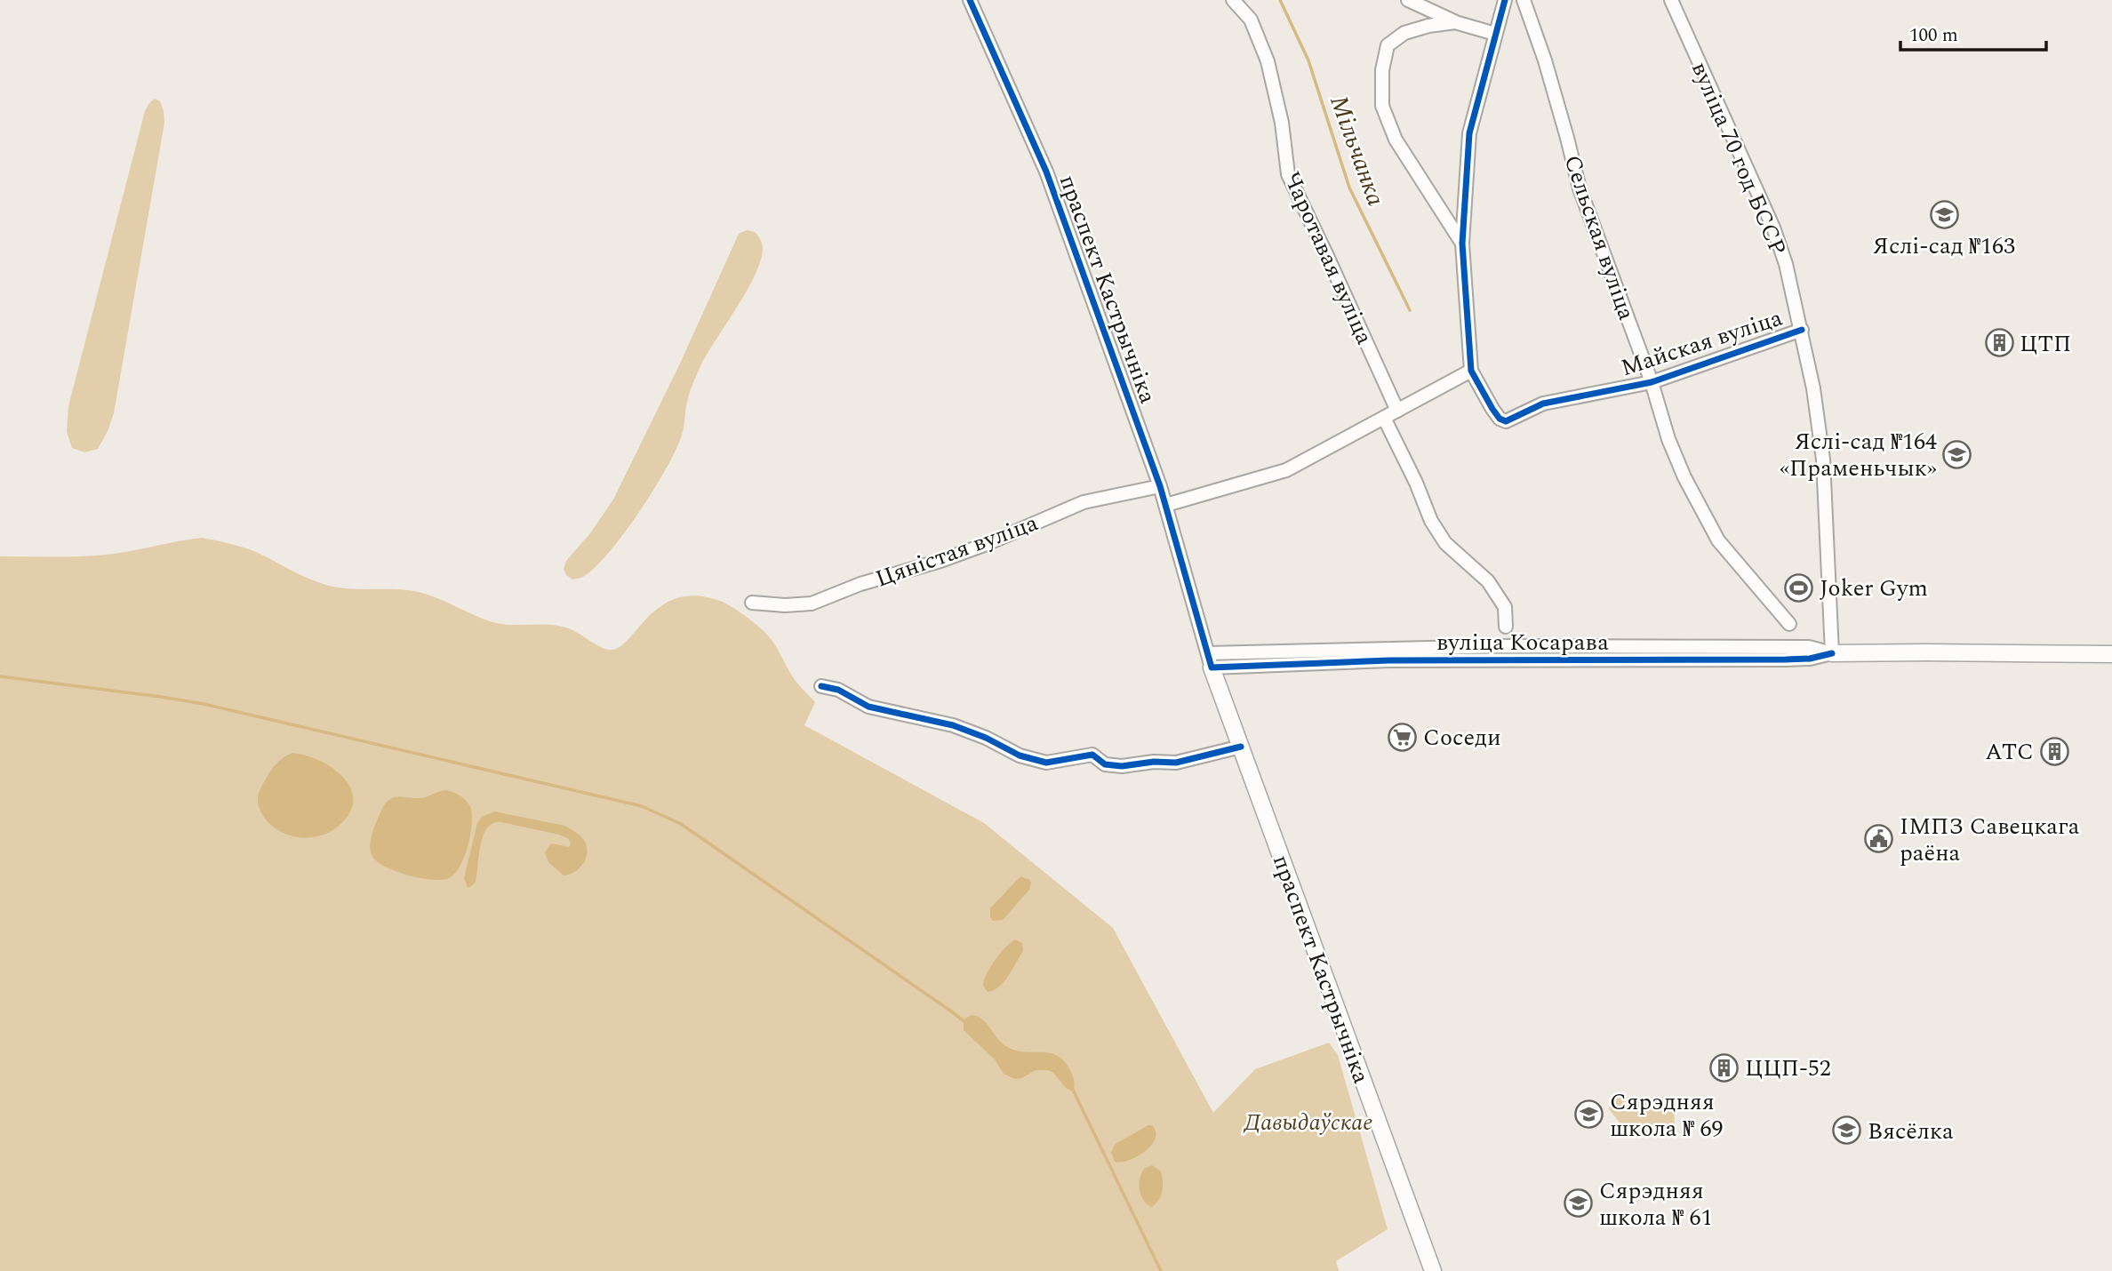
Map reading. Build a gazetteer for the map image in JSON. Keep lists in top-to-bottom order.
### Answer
{
  "streets": {
    "main road": ["праспект Кастрычніка", "вуліца Косарава"],
    "street": [
      "вуліца 70 год БССР",
      "Сельская вуліца",
      "Чаротавая вуліца",
      "Майская вуліца",
      "Цяністая вуліца"
    ]
  },
  "crossings": [
    ["вуліца 70 год БССР", "Майская вуліца"],
    ["вуліца 70 год БССР", "вуліца Косарава"],
    ["Сельская вуліца", "Майская вуліца"],
    ["праспект Кастрычніка", "Цяністая вуліца"],
    ["праспект Кастрычніка", "вуліца Косарава"]
  ],
  "water": ["Мільчанка"],
  "parks": ["Давыдаўскае"],
  "places": {
    "school or university": [
      "Яслі-сад №163",
      "Яслі-сад №164 «Праменьчык»",
      "Сярэдняя школа № 69",
      "Вясёлка",
      "Сярэдняя школа № 61"
    ],
    "building": ["ЦТП", "АТС", "ЦЦП-52"],
    "sports": ["Joker Gym"],
    "supermarket": ["Соседи"],
    "public building": ["ІМПЗ Савецкага раёна"]
  },
  "scale_bar": "100 m"
}
